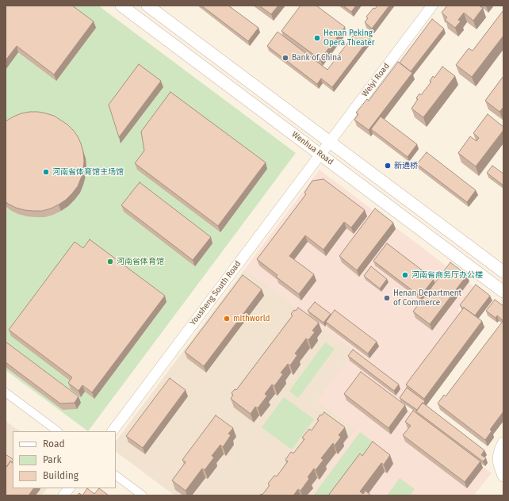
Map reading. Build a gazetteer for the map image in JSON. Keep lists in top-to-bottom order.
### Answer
{
  "streets": {
    "main road": ["Wenhua Road"],
    "street": ["Weiyi Road", "Yousheng South Road"]
  },
  "crossings": [
    ["Weiyi Road", "Wenhua Road"],
    ["Weiyi Road", "Yousheng South Road"],
    ["Wenhua Road", "Yousheng South Road"]
  ],
  "places": [
    "Henan Peking Opera Theater",
    "Bank of China",
    "新通桥",
    "河南省体育馆主场馆",
    "河南省体育馆",
    "河南省商务厅办公楼",
    "Henan Department of Commerce",
    "mithworld"
  ],
  "legend": ["Road", "Park", "Building"]
}
